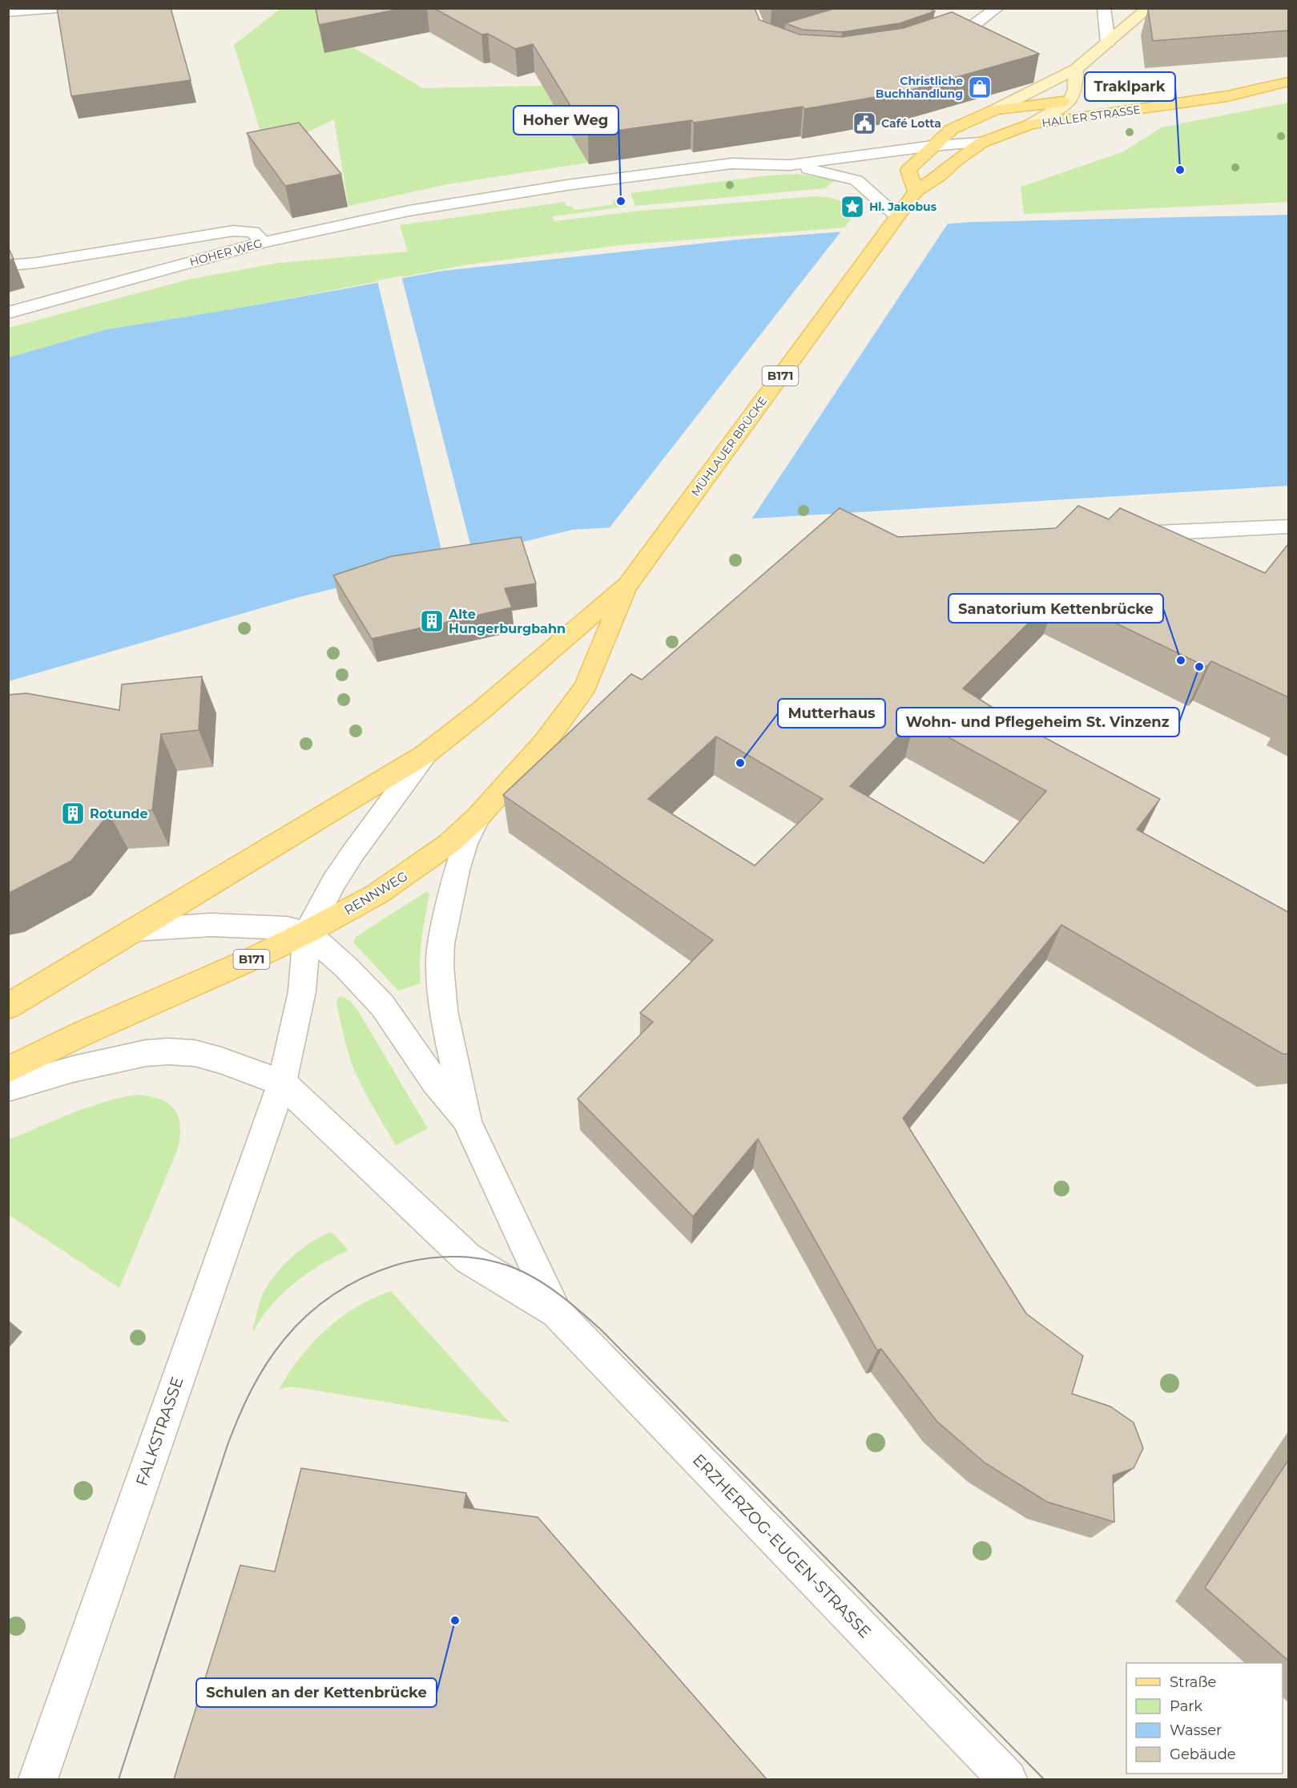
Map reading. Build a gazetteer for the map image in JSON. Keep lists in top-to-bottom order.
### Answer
{
  "streets": {
    "main road": [
      "HALLER STRASSE",
      "B171",
      "MÜHLAUER BRÜCKE",
      "RENNWEG"
    ],
    "street": ["HOHER WEG", "FALKSTRASSE", "ERZHERZOG-EUGEN-STRASSE"]
  },
  "crossings": [
    ["HALLER STRASSE", "HOHER WEG"],
    ["HALLER STRASSE", "MÜHLAUER BRÜCKE"],
    ["MÜHLAUER BRÜCKE", "RENNWEG"],
    ["RENNWEG", "FALKSTRASSE"]
  ],
  "places": {
    "shop": ["Christliche Buchhandlung"],
    "public building": ["Café Lotta"],
    "other": [
      "Traklpark",
      "Hoher Weg",
      "Sanatorium Kettenbrücke",
      "Wohn- und Pflegeheim St. Vinzenz",
      "Mutterhaus",
      "Schulen an der Kettenbrücke"
    ],
    "place": ["Hl. Jakobus"],
    "building": ["Alte Hungerburgbahn", "Rotunde"]
  },
  "legend": [
    "Straße",
    "Park",
    "Wasser",
    "Gebäude"
  ]
}
